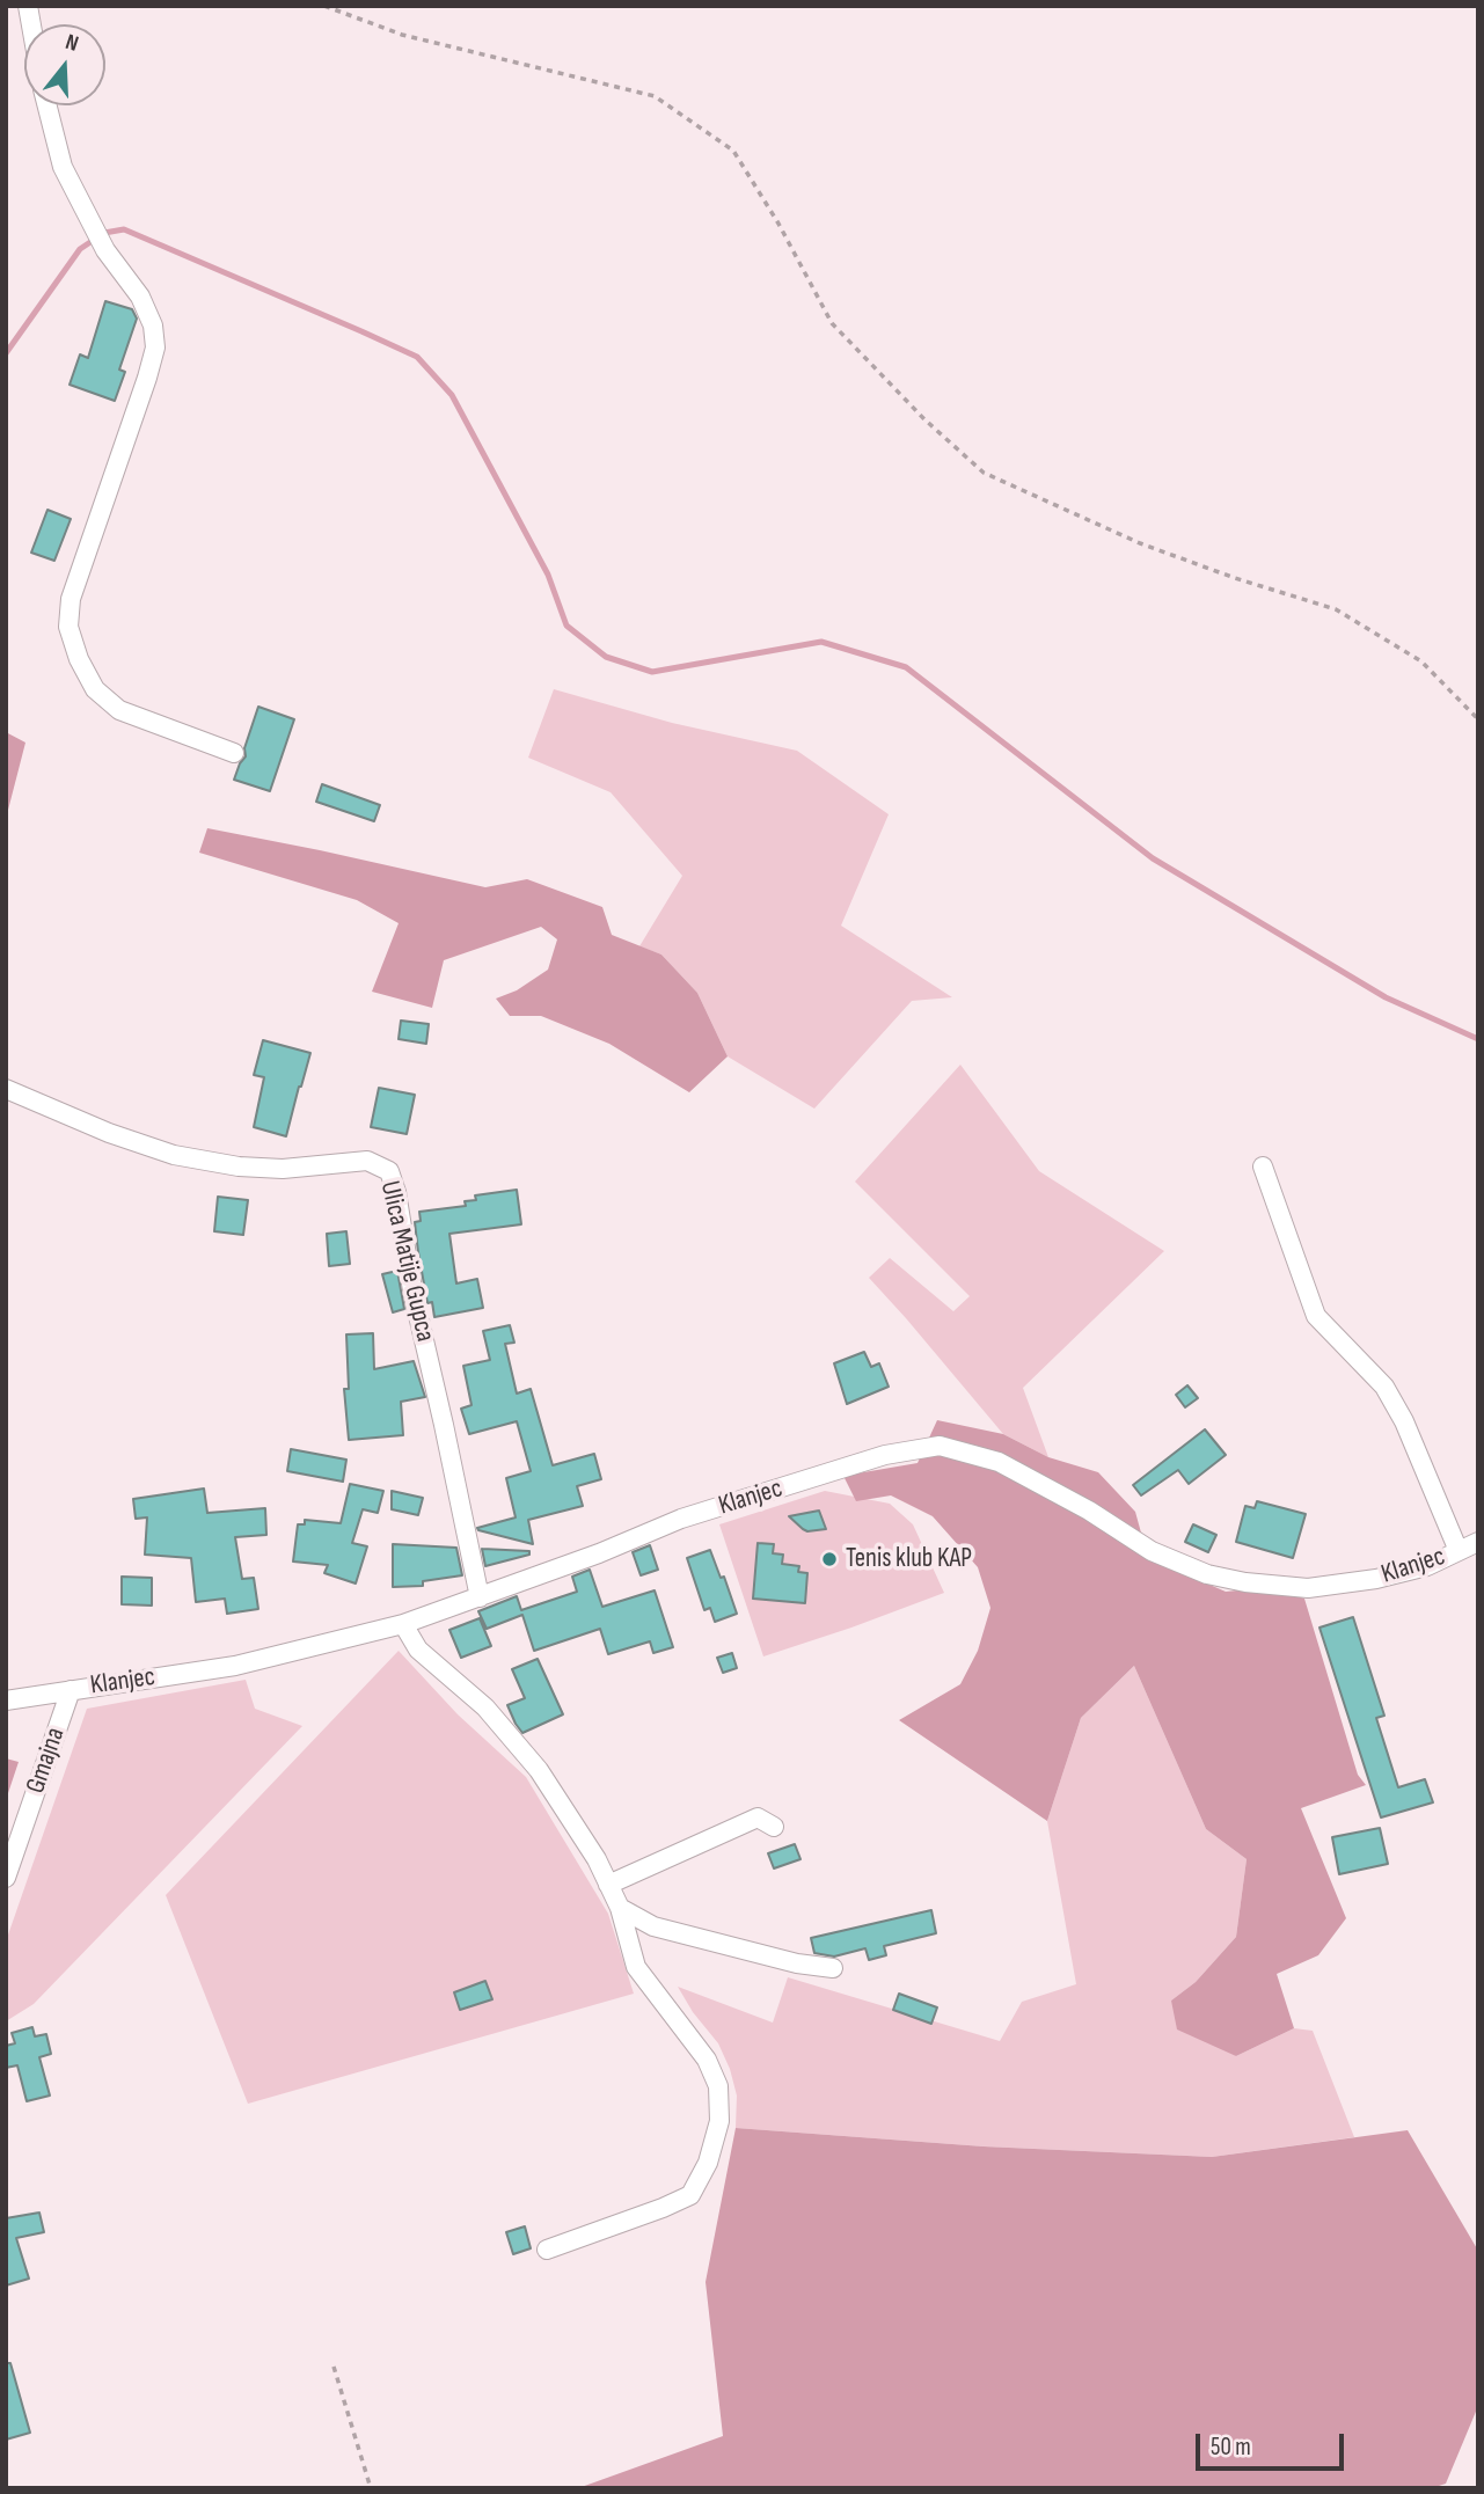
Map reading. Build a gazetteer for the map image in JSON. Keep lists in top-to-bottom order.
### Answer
{
  "streets": {
    "street": ["Ulica Matije Gupca", "Klanjec", "Gmajna"]
  },
  "crossings": [
    ["Ulica Matije Gupca", "Klanjec"],
    ["Klanjec", "Gmajna"]
  ],
  "places": ["Tenis klub KAP"],
  "scale_bar": "50 m",
  "north": "top"
}
